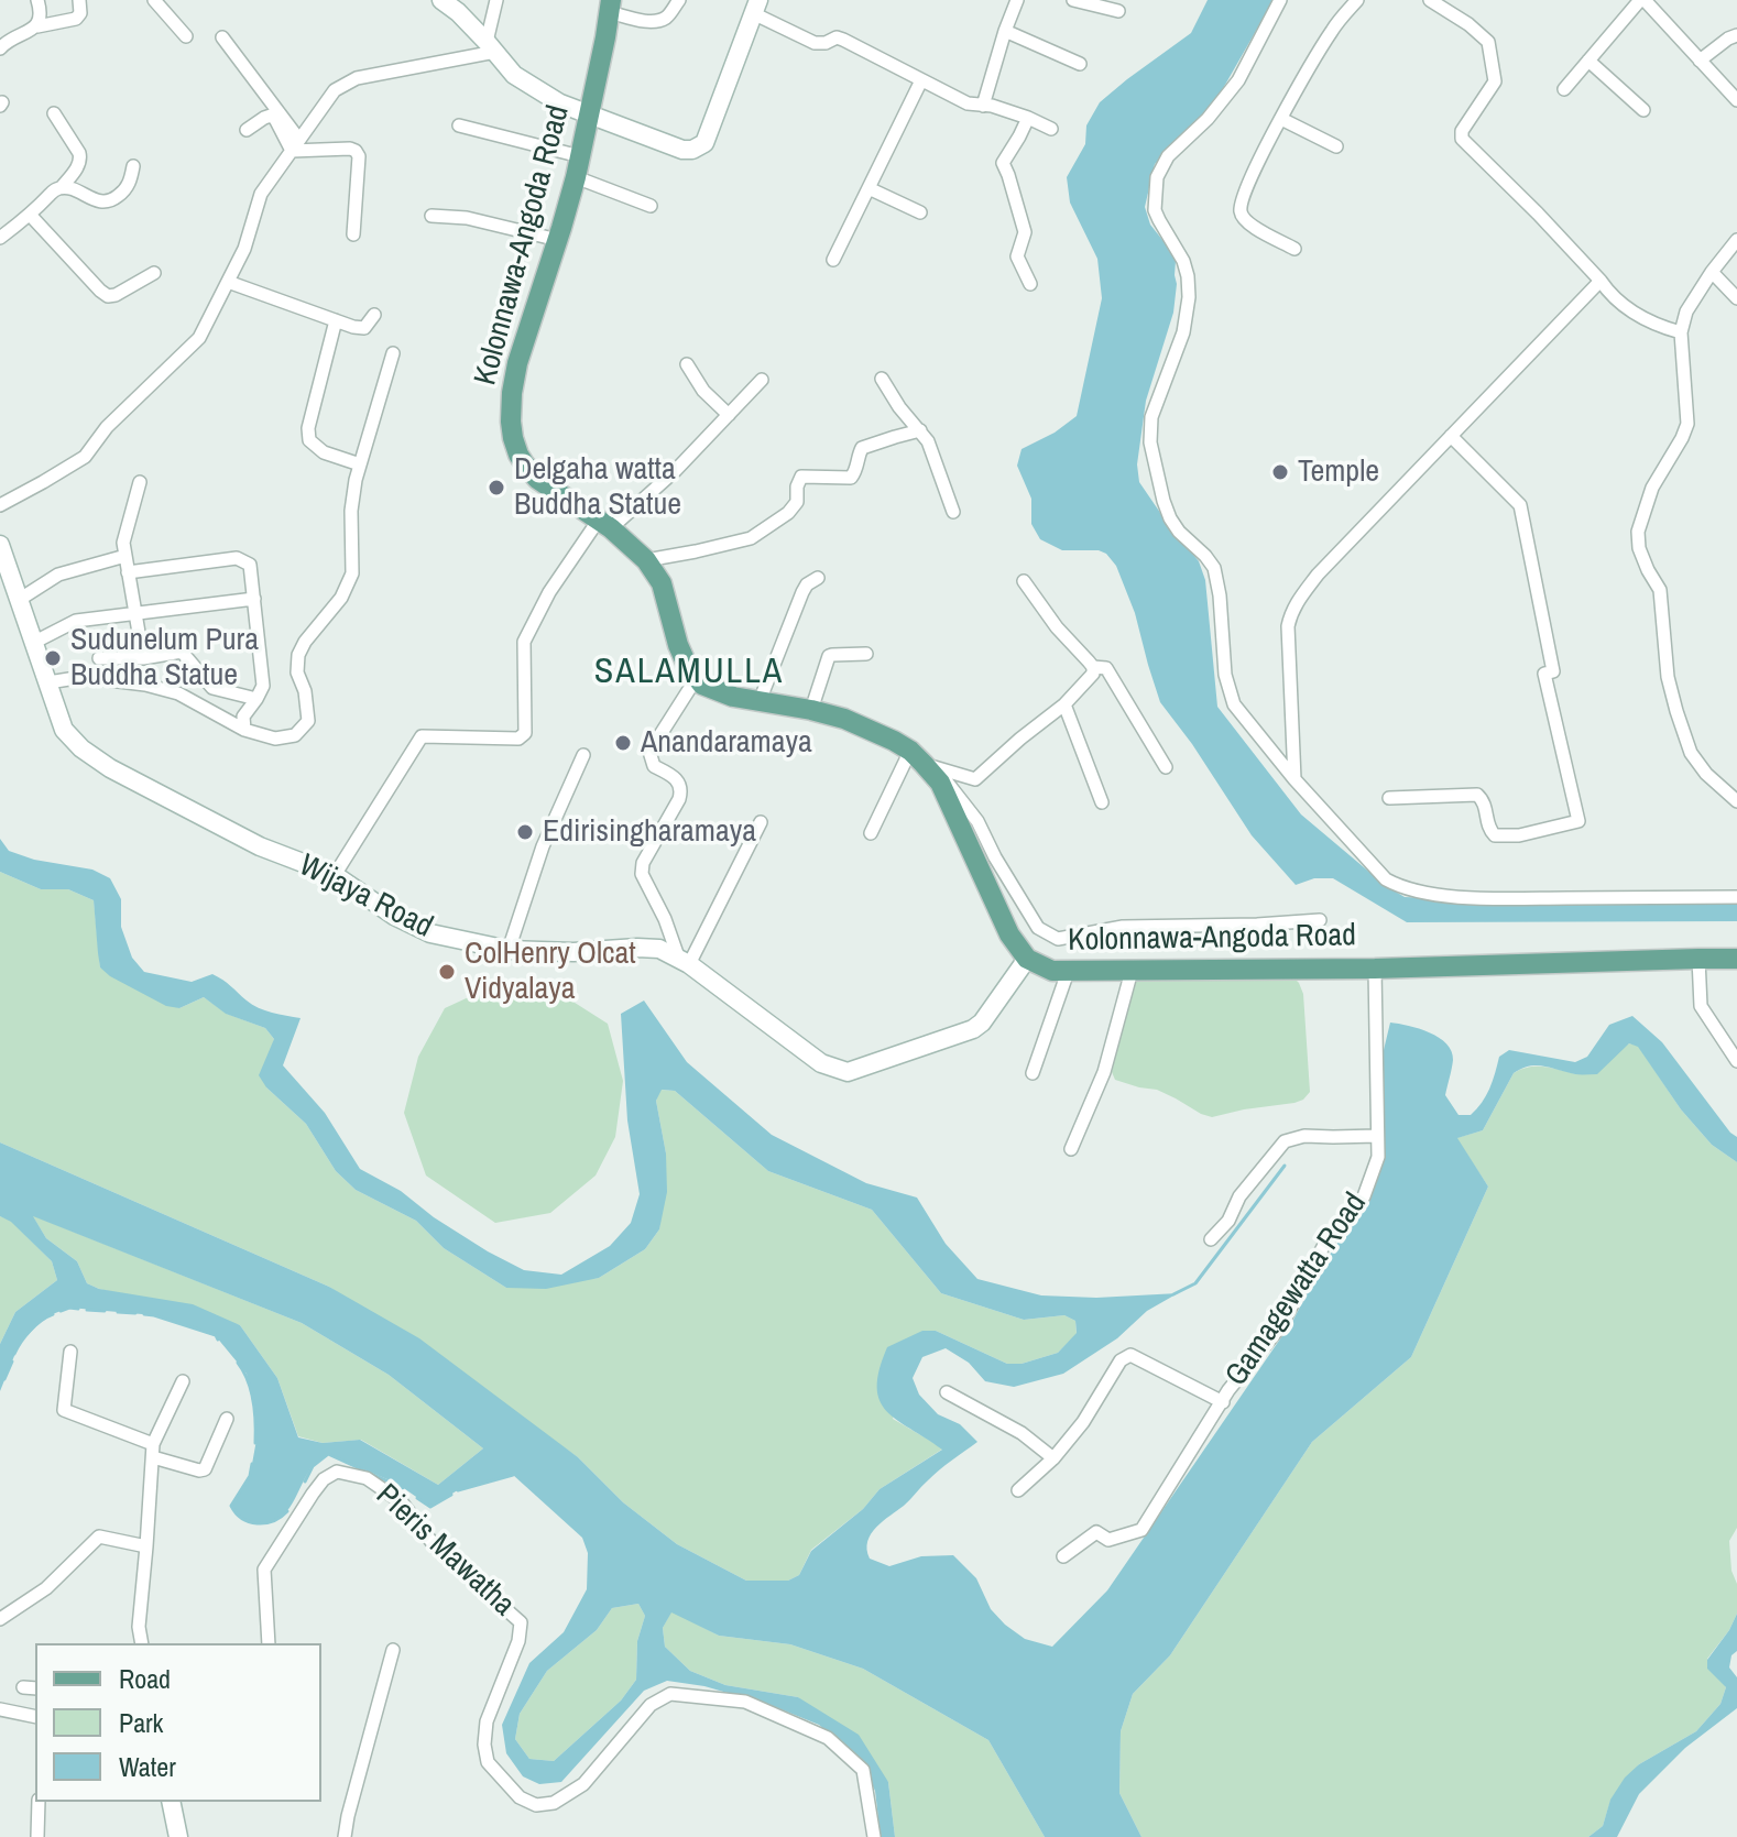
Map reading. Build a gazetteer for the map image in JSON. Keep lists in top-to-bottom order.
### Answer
{
  "streets": {
    "main road": ["Kolonnawa-Angoda Road"],
    "street": ["Wijaya Road", "Gamagewatta Road", "Pieris Mawatha"]
  },
  "crossings": [
    ["Kolonnawa-Angoda Road", "Wijaya Road"],
    ["Kolonnawa-Angoda Road", "Gamagewatta Road"]
  ],
  "districts": ["SALAMULLA"],
  "places": [
    "Temple",
    "Delgaha watta Buddha Statue",
    "Sudunelum Pura Buddha Statue",
    "Anandaramaya",
    "Edirisingharamaya",
    "ColHenry Olcat Vidyalaya"
  ],
  "legend": ["Road", "Park", "Water"]
}
